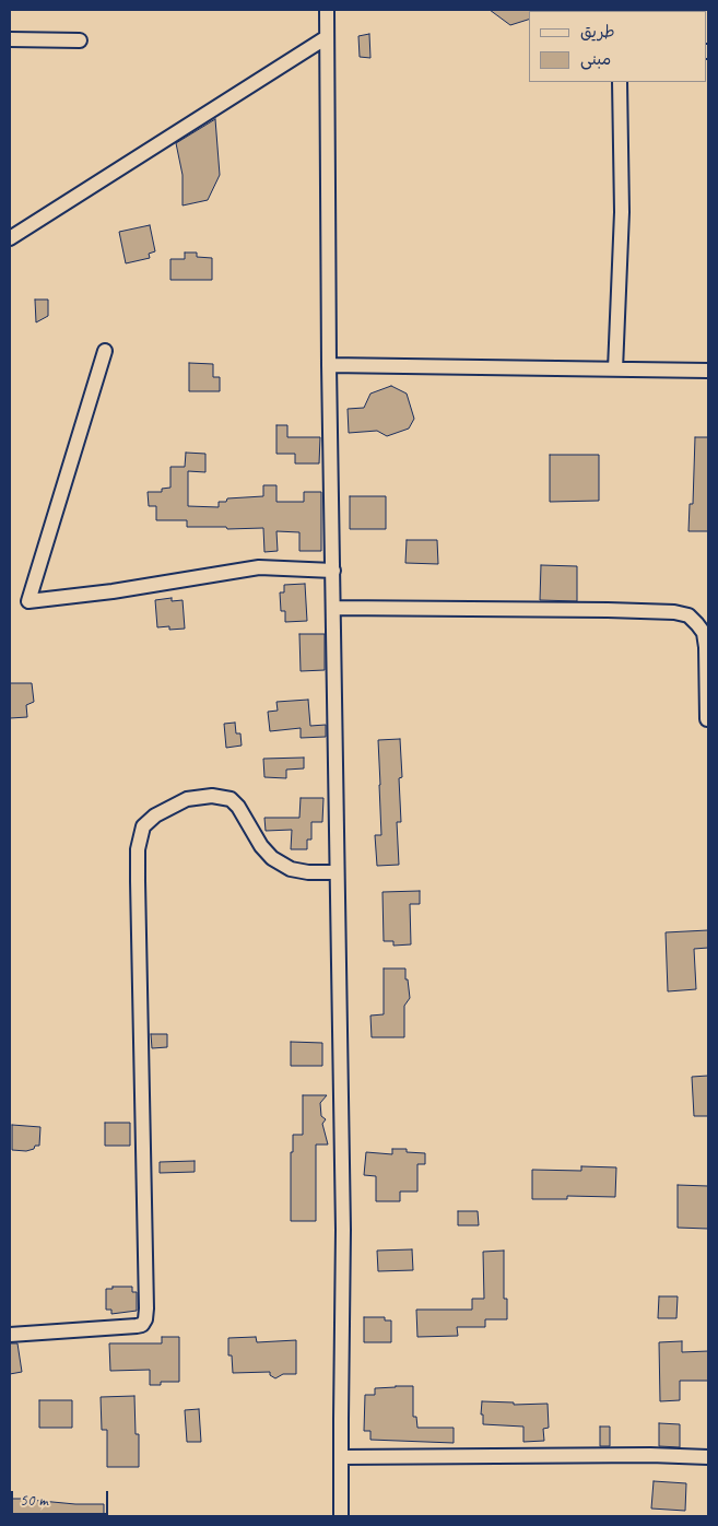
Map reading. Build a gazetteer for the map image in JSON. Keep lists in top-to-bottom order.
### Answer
{
  "legend": ["طريق", "مبنى"],
  "scale_bar": "50 m"
}
